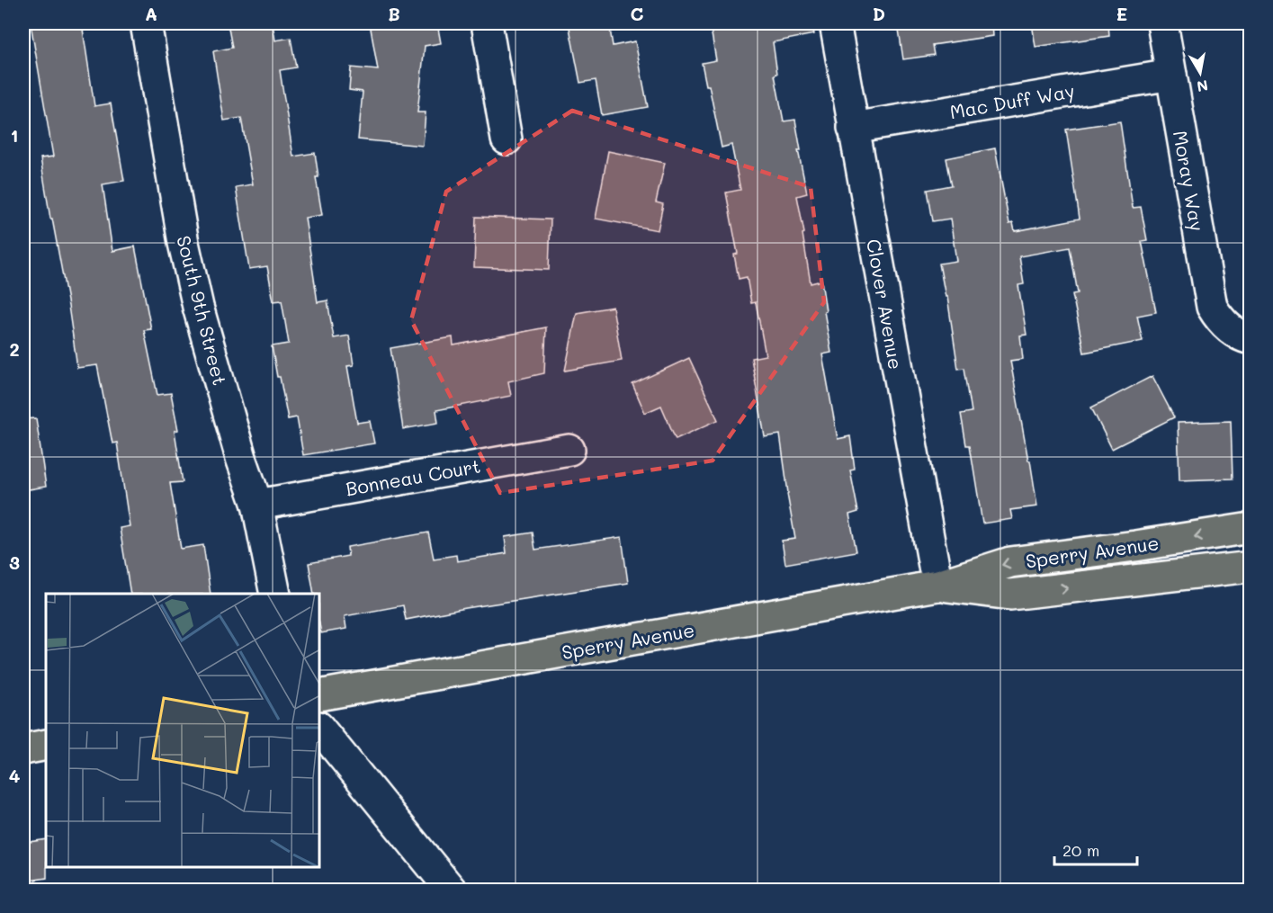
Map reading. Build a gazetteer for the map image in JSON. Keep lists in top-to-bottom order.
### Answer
{
  "streets": {
    "main road": ["Sperry Avenue"],
    "street": [
      "Mac Duff Way",
      "Moray Way",
      "Clover Avenue",
      "South 9th Street",
      "Bonneau Court"
    ]
  },
  "crossings": [
    ["Mac Duff Way", "Moray Way"],
    ["Mac Duff Way", "Clover Avenue"],
    ["Clover Avenue", "Sperry Avenue"],
    ["South 9th Street", "Bonneau Court"]
  ],
  "scale_bar": "20 m",
  "north": "bottom",
  "grid": {
    "columns": [
      "A",
      "B",
      "C",
      "D",
      "E"
    ],
    "rows": [
      "1",
      "2",
      "3",
      "4"
    ]
  }
}
